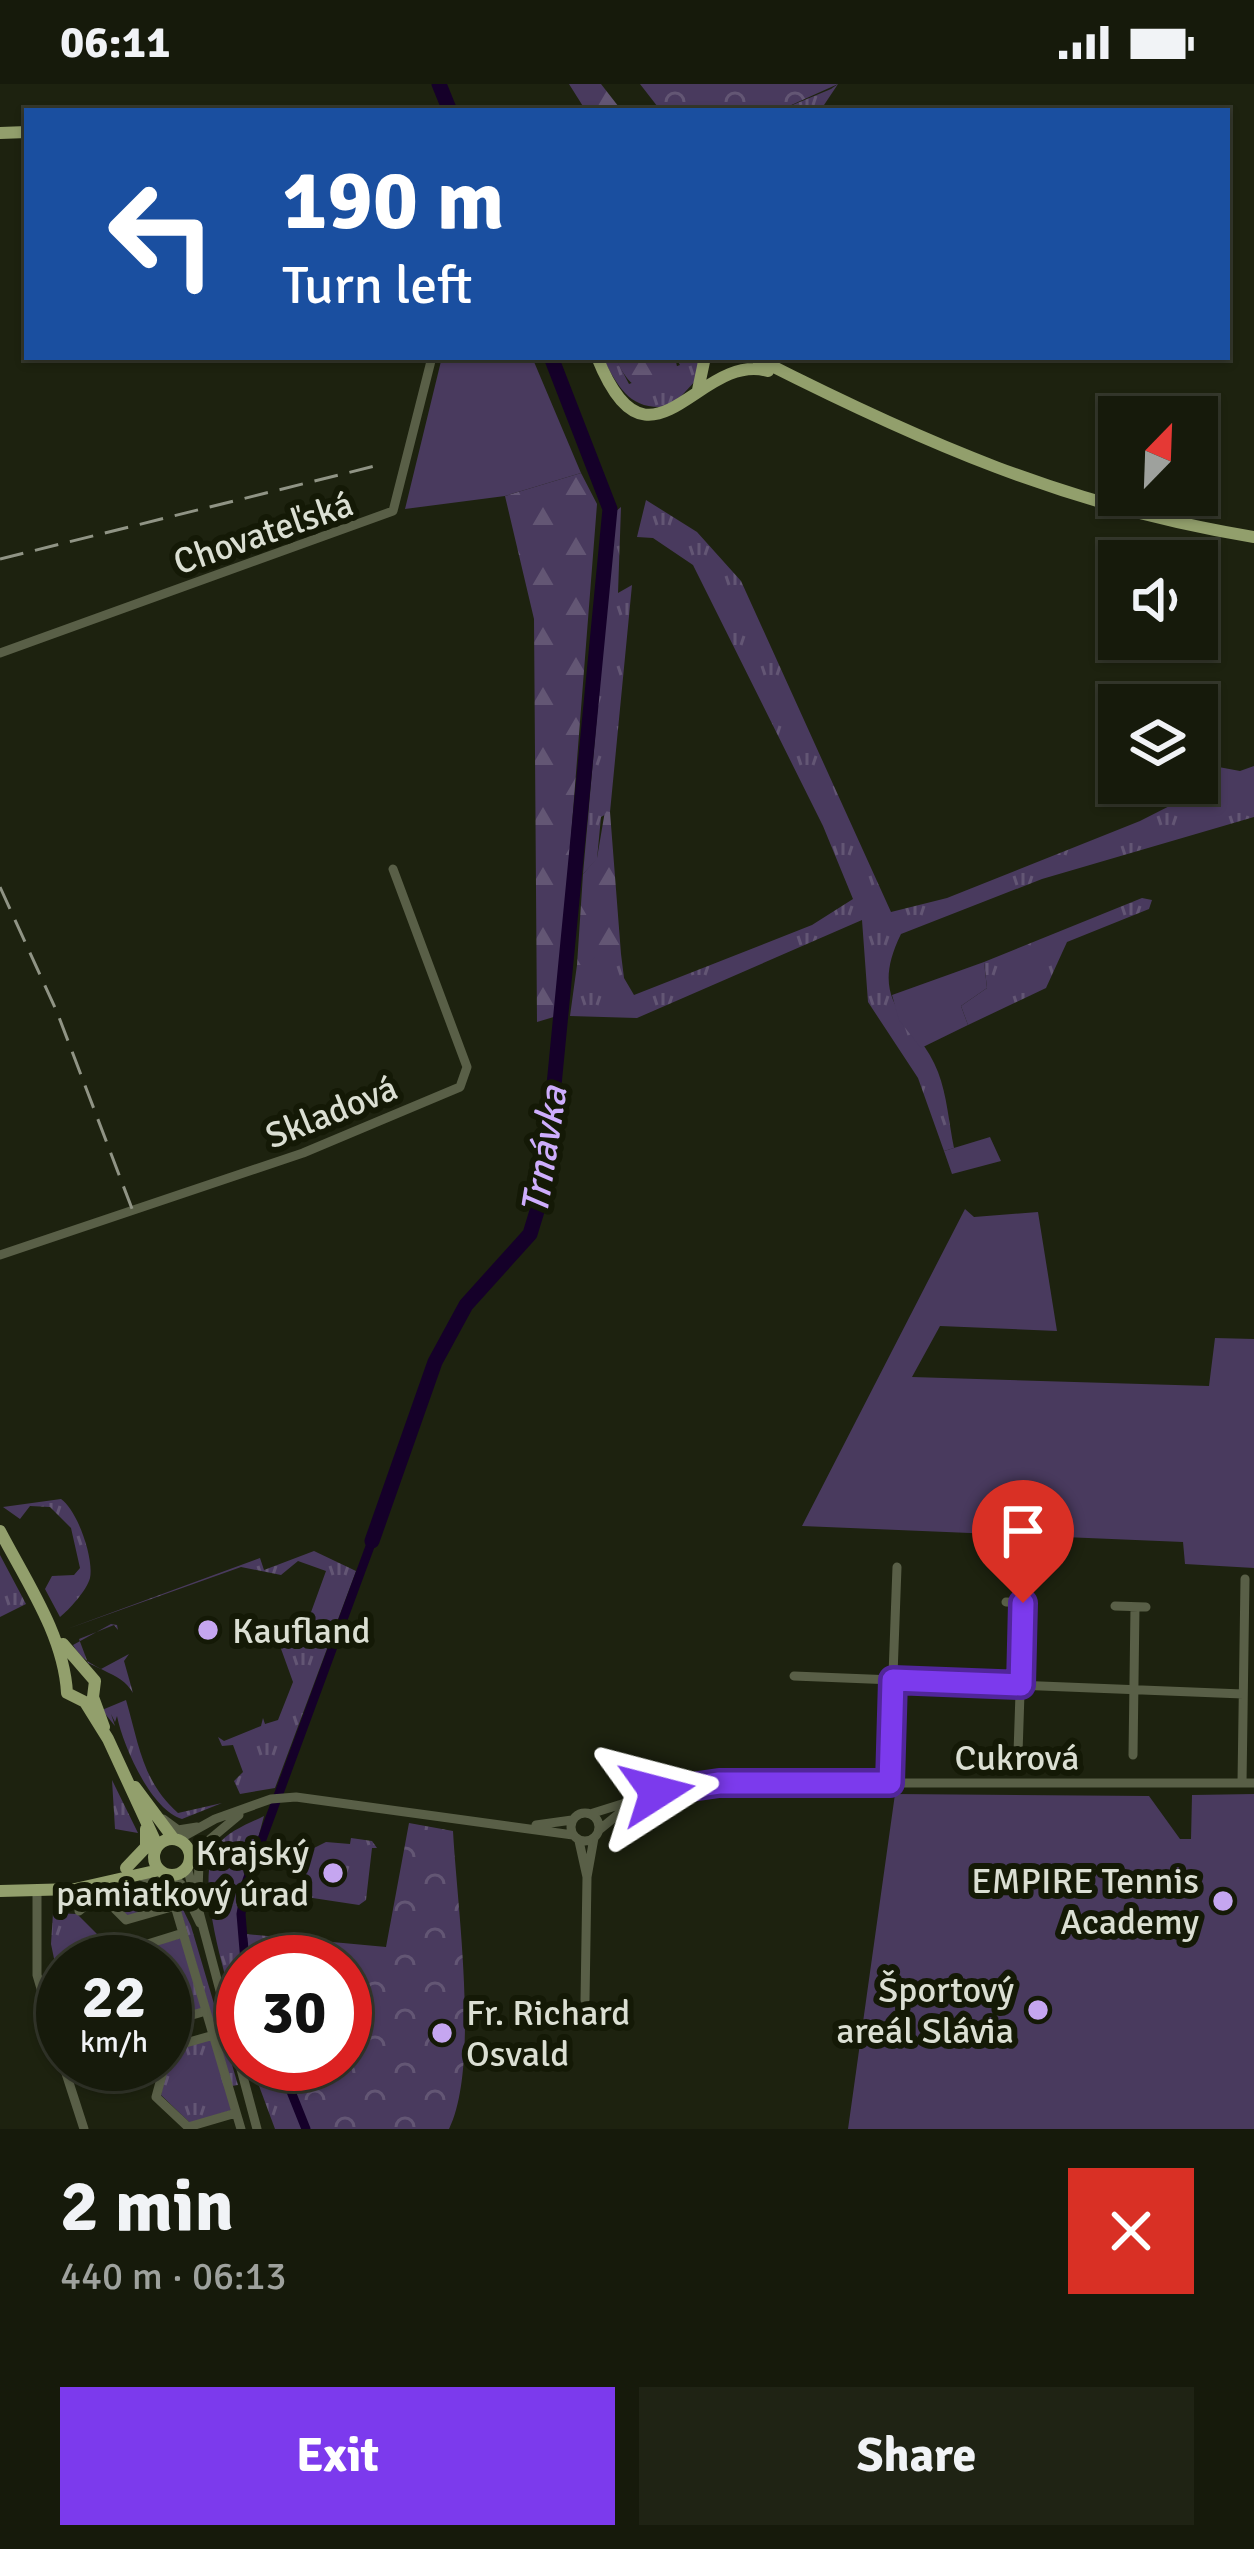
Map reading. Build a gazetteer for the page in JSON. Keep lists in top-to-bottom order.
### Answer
{
  "streets": {
    "street": ["Chovateľská", "Skladová", "Cukrová"]
  },
  "water": ["Trnávka"],
  "places": [
    "Kaufland",
    "Krajský pamiatkový úrad",
    "EMPIRE Tennis Academy",
    "Športový areál Slávia",
    "Fr. Richard Osvald"
  ],
  "north": "top right",
  "page": {
    "status": "06:11",
    "turn": ["190 m", "Turn left"],
    "speed": "22 km/h",
    "limit": "30",
    "heading": ["2 min", "440 m · 06:13"],
    "buttons": ["Exit", "Share"]
  }
}
